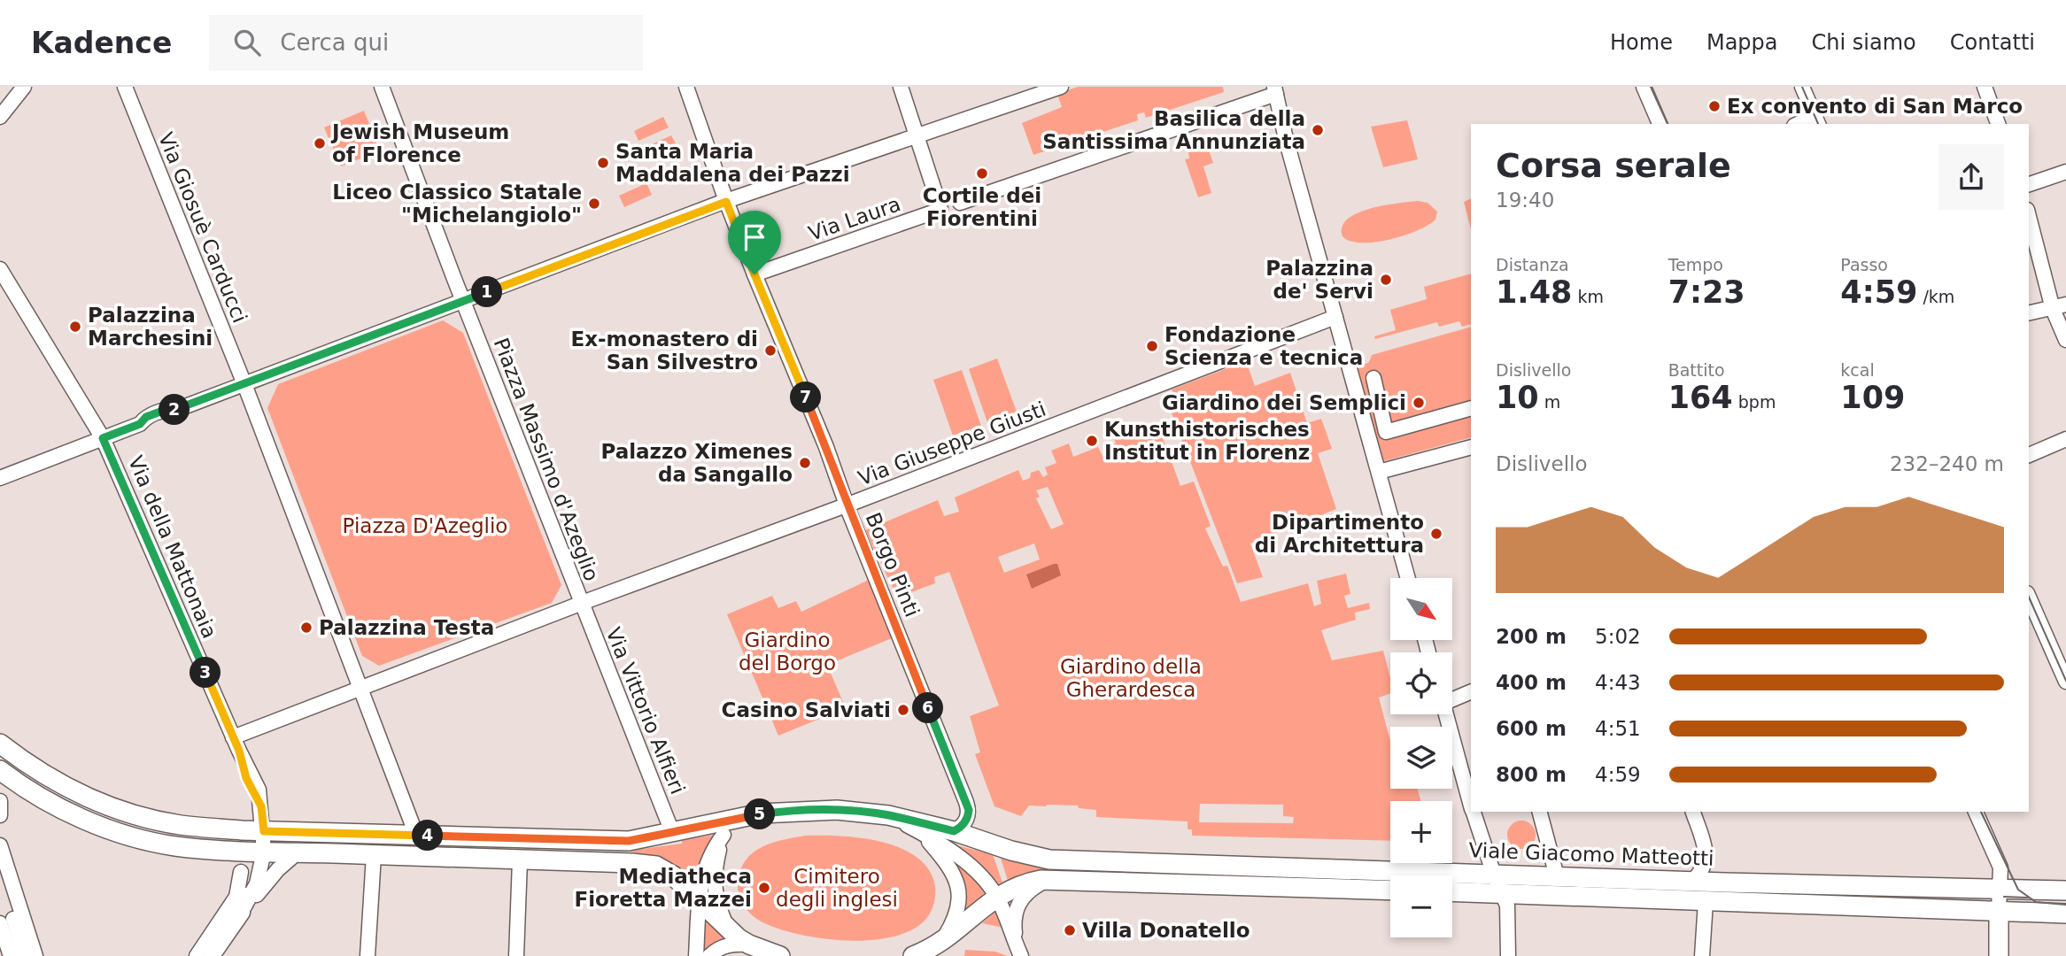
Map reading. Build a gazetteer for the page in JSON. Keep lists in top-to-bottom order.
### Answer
{
  "streets": {
    "main road": ["Viale Giacomo Matteotti"],
    "street": [
      "Via Laura",
      "Via Giosuè Carducci",
      "Via Giuseppe Giusti",
      "Piazza Massimo d'Azeglio",
      "Via della Mattonaia",
      "Borgo Pinti",
      "Via Vittorio Alfieri"
    ]
  },
  "crossings": [
    ["Via Laura", "Borgo Pinti"],
    ["Via Giuseppe Giusti", "Piazza Massimo d'Azeglio"],
    ["Via Giuseppe Giusti", "Borgo Pinti"],
    ["Via Giuseppe Giusti", "Via Vittorio Alfieri"],
    ["Piazza Massimo d'Azeglio", "Via della Mattonaia"],
    ["Piazza Massimo d'Azeglio", "Via Vittorio Alfieri"],
    ["Via della Mattonaia", "Viale Giacomo Matteotti"],
    ["Borgo Pinti", "Viale Giacomo Matteotti"],
    ["Via Vittorio Alfieri", "Viale Giacomo Matteotti"]
  ],
  "parks": [
    "Piazza D'Azeglio",
    "Giardino del Borgo",
    "Giardino della Gherardesca",
    "Cimitero degli inglesi"
  ],
  "places": [
    "Ex convento di San Marco",
    "Basilica della Santissima Annunziata",
    "Jewish Museum of Florence",
    "Santa Maria Maddalena dei Pazzi",
    "Cortile dei Fiorentini",
    "Liceo Classico Statale \"Michelangiolo\"",
    "Palazzina de' Servi",
    "Palazzina Marchesini",
    "Fondazione Scienza e tecnica",
    "Ex-monastero di San Silvestro",
    "Giardino dei Semplici",
    "Kunsthistorisches Institut in Florenz",
    "Palazzo Ximenes da Sangallo",
    "Dipartimento di Architettura",
    "Palazzina Testa",
    "Casino Salviati",
    "Mediatheca Fioretta Mazzei",
    "Villa Donatello"
  ],
  "north": "bottom right",
  "page": {
    "header": "Kadence",
    "search": "Cerca qui",
    "nav": [
      "Home",
      "Mappa",
      "Chi siamo",
      "Contatti"
    ],
    "heading": ["Corsa serale", "19:40"],
    "stats": [
      ["Distanza", "1.48 km"],
      ["Tempo", "7:23"],
      ["Passo", "4:59 /km"],
      ["Dislivello", "10 m"],
      ["Battito", "164 bpm"],
      ["kcal", "109"]
    ],
    "pins": [
      "1",
      "7",
      "2",
      "3",
      "6",
      "5",
      "4"
    ],
    "chart": ["Dislivello", "232–240 m"],
    "map_buttons": ["+", "−"],
    "list": [
      {
        "name": "200 m",
        "note": "5:02"
      },
      {
        "name": "400 m",
        "note": "4:43"
      },
      {
        "name": "600 m",
        "note": "4:51"
      },
      {
        "name": "800 m",
        "note": "4:59"
      }
    ]
  }
}
